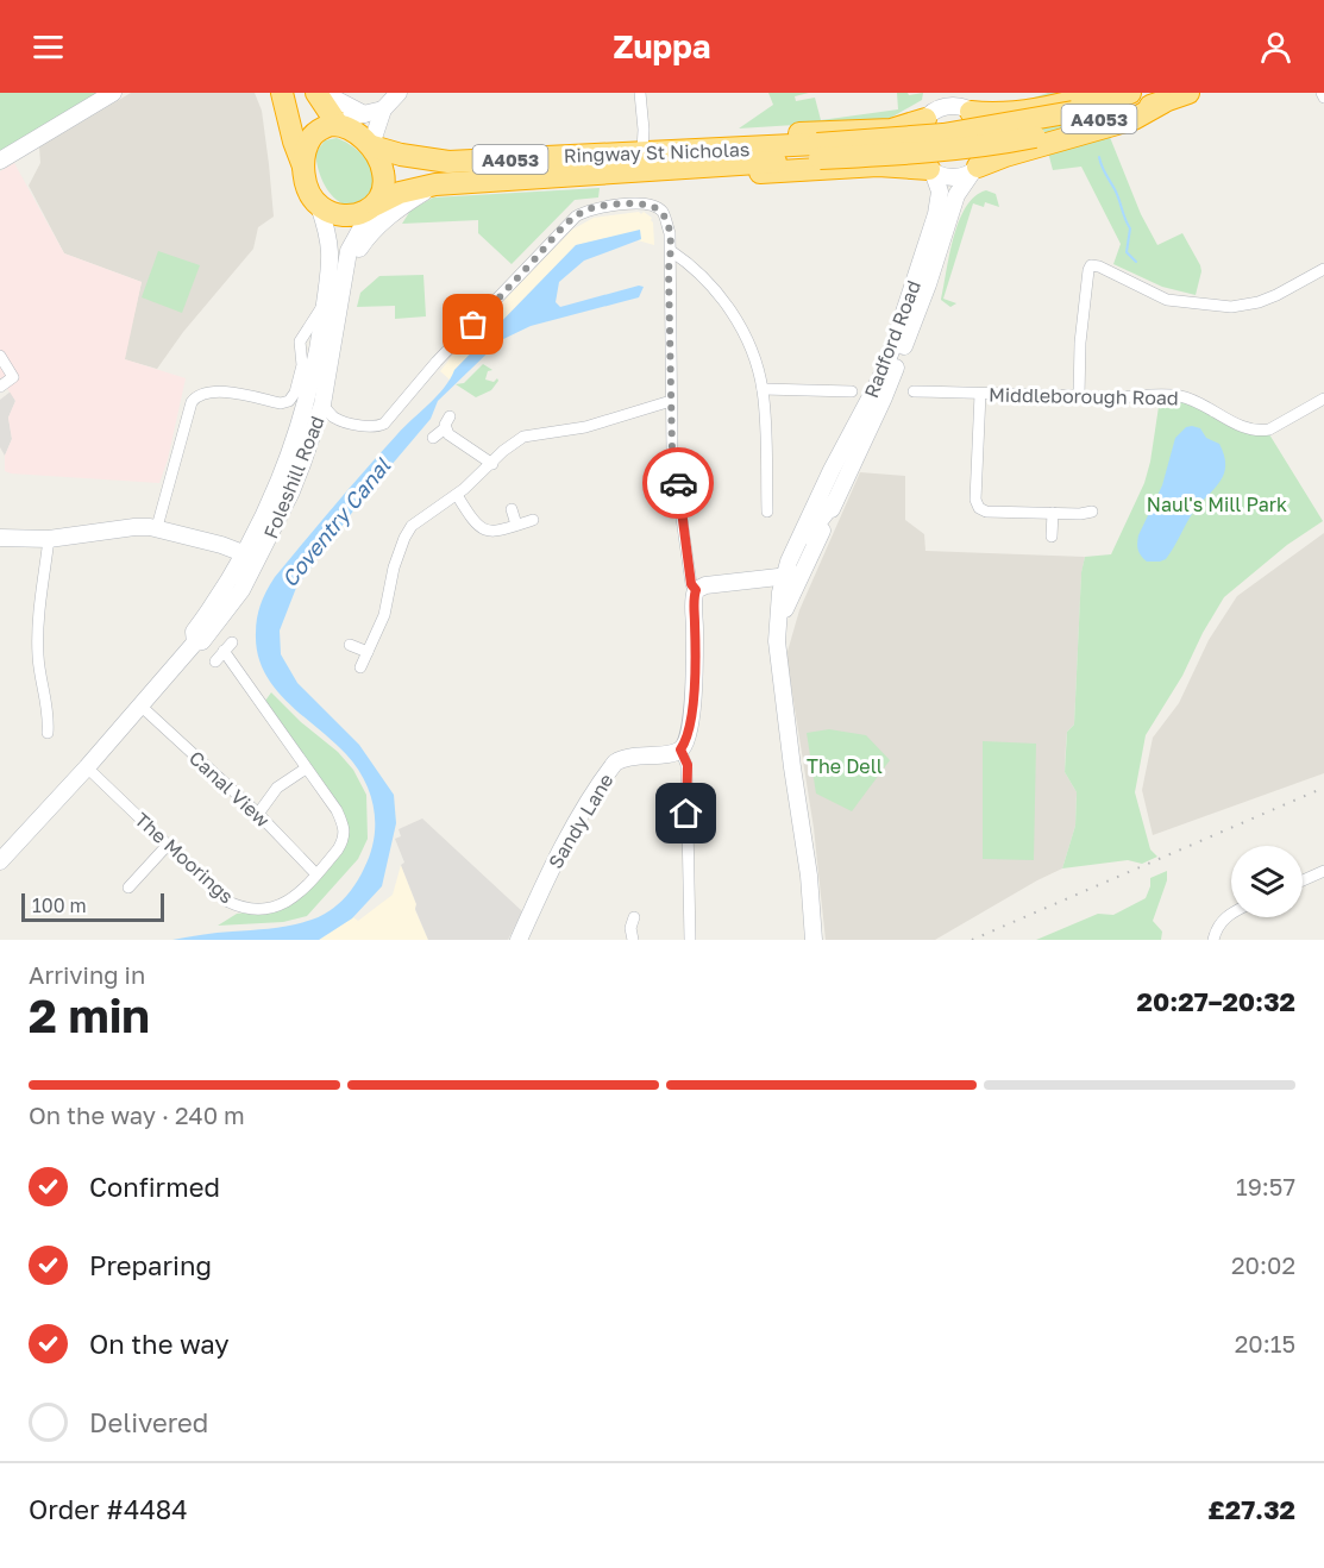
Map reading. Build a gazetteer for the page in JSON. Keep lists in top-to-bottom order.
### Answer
{
  "streets": {
    "highway": ["A4053", "Ringway St Nicholas"],
    "main road": ["Radford Road", "Foleshill Road", "Sandy Lane"],
    "street": ["Middleborough Road", "Canal View", "The Moorings"]
  },
  "crossings": [
    ["A4053", "Ringway St Nicholas"],
    ["A4053", "Radford Road"],
    ["A4053", "Foleshill Road"],
    ["Ringway St Nicholas", "Radford Road"],
    ["Ringway St Nicholas", "Foleshill Road"],
    ["Foleshill Road", "Canal View"],
    ["Foleshill Road", "The Moorings"],
    ["Canal View", "The Moorings"]
  ],
  "water": ["Coventry Canal"],
  "parks": ["Naul's Mill Park", "The Dell"],
  "scale_bar": "100 m",
  "page": {
    "header": "Zuppa",
    "scale": "100 m",
    "heading": ["2 min", "Arriving in", "20:27–20:32"],
    "panel": ["Order #4484", "£27.32"],
    "bar": "On the way · 240 m",
    "list": [
      ["Confirmed", "19:57"],
      ["Preparing", "20:02"],
      ["On the way", "20:15"],
      "Delivered"
    ]
  }
}
